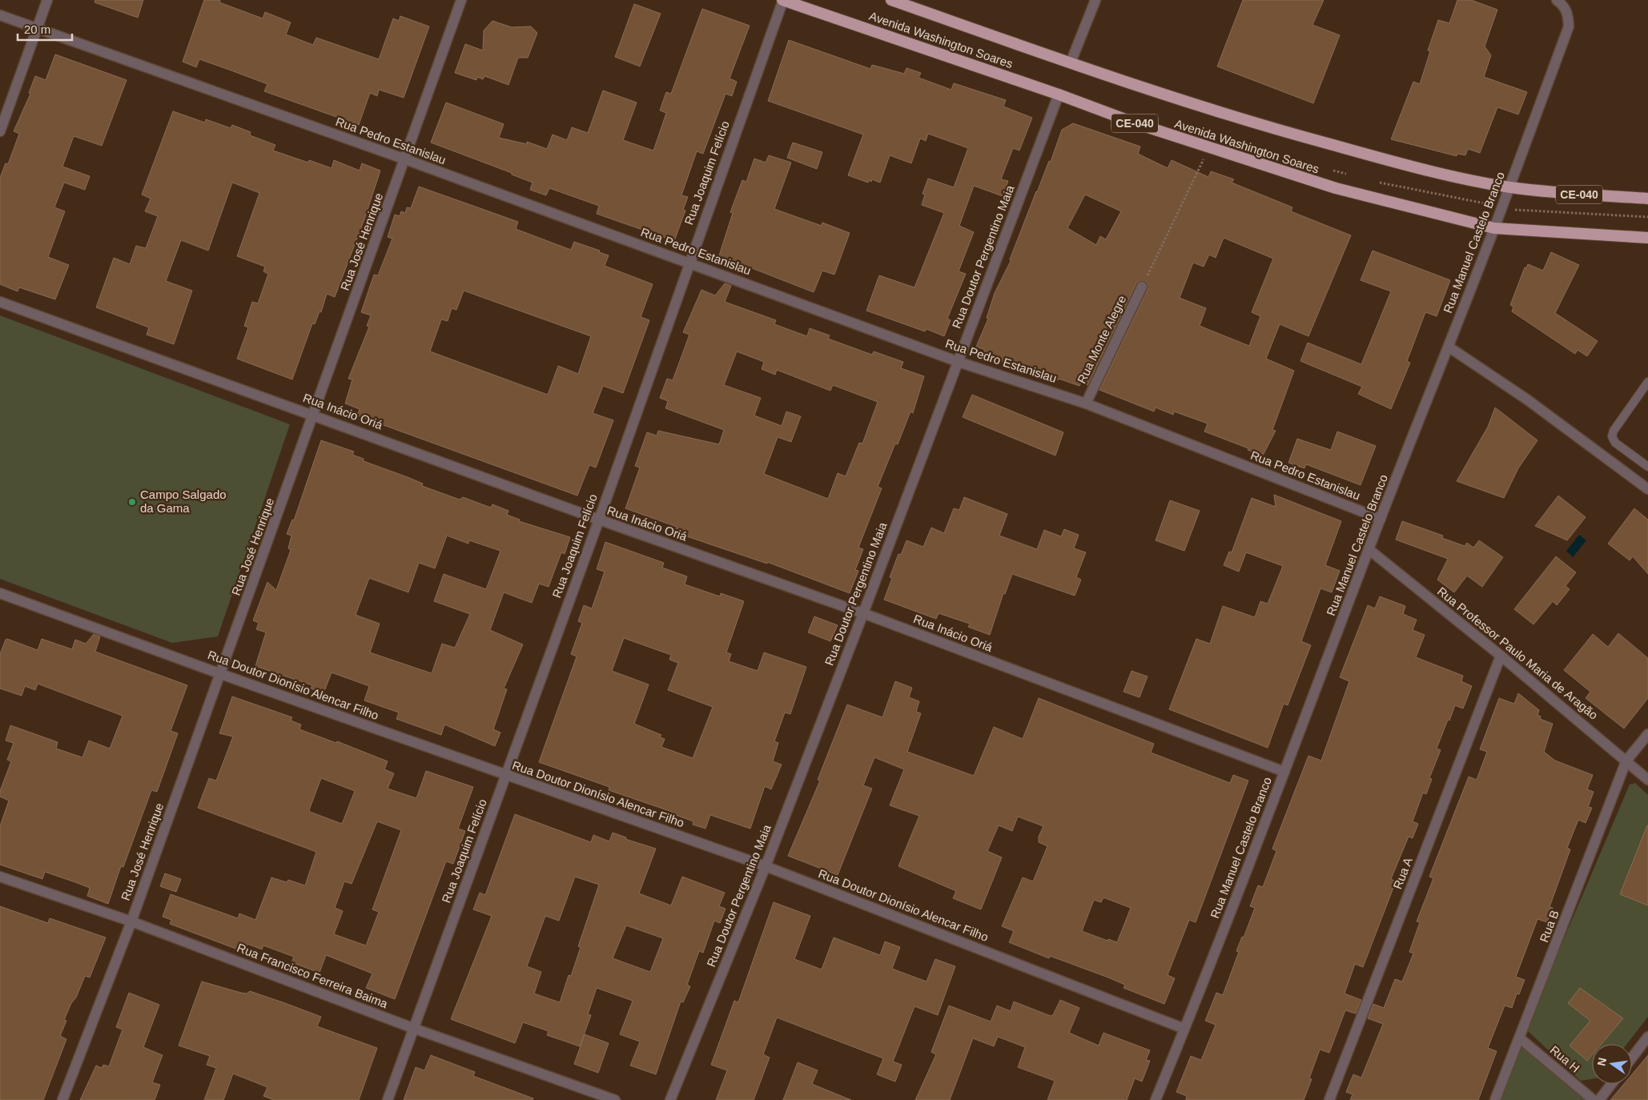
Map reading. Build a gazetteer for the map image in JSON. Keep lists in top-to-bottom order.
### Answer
{
  "streets": {
    "highway": ["Avenida Washington Soares", "CE-040"],
    "street": [
      "Rua Pedro Estanislau",
      "Rua Joaquim Felício",
      "Rua José Henrique",
      "Rua Manuel Castelo Branco",
      "Rua Doutor Pergentino Maia",
      "Rua Monte Alegre",
      "Rua Inácio Oriá",
      "Rua Professor Paulo Maria de Aragão",
      "Rua Doutor Dionísio Alencar Filho",
      "Rua A",
      "Rua B",
      "Rua Francisco Ferreira Baima",
      "Rua H"
    ]
  },
  "crossings": [
    ["Avenida Washington Soares", "Rua Joaquim Felício"],
    ["Avenida Washington Soares", "Rua Manuel Castelo Branco"],
    ["Avenida Washington Soares", "Rua Doutor Pergentino Maia"],
    ["Rua Pedro Estanislau", "Rua Joaquim Felício"],
    ["Rua Pedro Estanislau", "Rua José Henrique"],
    ["Rua Pedro Estanislau", "Rua Manuel Castelo Branco"],
    ["Rua Pedro Estanislau", "Rua Doutor Pergentino Maia"],
    ["Rua Pedro Estanislau", "Rua Monte Alegre"],
    ["Rua Joaquim Felício", "Rua Inácio Oriá"],
    ["Rua Joaquim Felício", "Rua Doutor Dionísio Alencar Filho"],
    ["Rua Joaquim Felício", "Rua Francisco Ferreira Baima"],
    ["Rua José Henrique", "Rua Inácio Oriá"],
    ["Rua José Henrique", "Rua Doutor Dionísio Alencar Filho"],
    ["Rua José Henrique", "Rua Francisco Ferreira Baima"],
    ["Rua Manuel Castelo Branco", "Rua Inácio Oriá"],
    ["Rua Manuel Castelo Branco", "Rua Professor Paulo Maria de Aragão"],
    ["Rua Manuel Castelo Branco", "Rua Doutor Dionísio Alencar Filho"],
    ["Rua Doutor Pergentino Maia", "Rua Inácio Oriá"],
    ["Rua Doutor Pergentino Maia", "Rua Doutor Dionísio Alencar Filho"],
    ["Rua Professor Paulo Maria de Aragão", "Rua A"],
    ["Rua Professor Paulo Maria de Aragão", "Rua B"],
    ["Rua B", "Rua H"]
  ],
  "places": ["Campo Salgado da Gama"],
  "scale_bar": "20 m",
  "north": "left"
}
